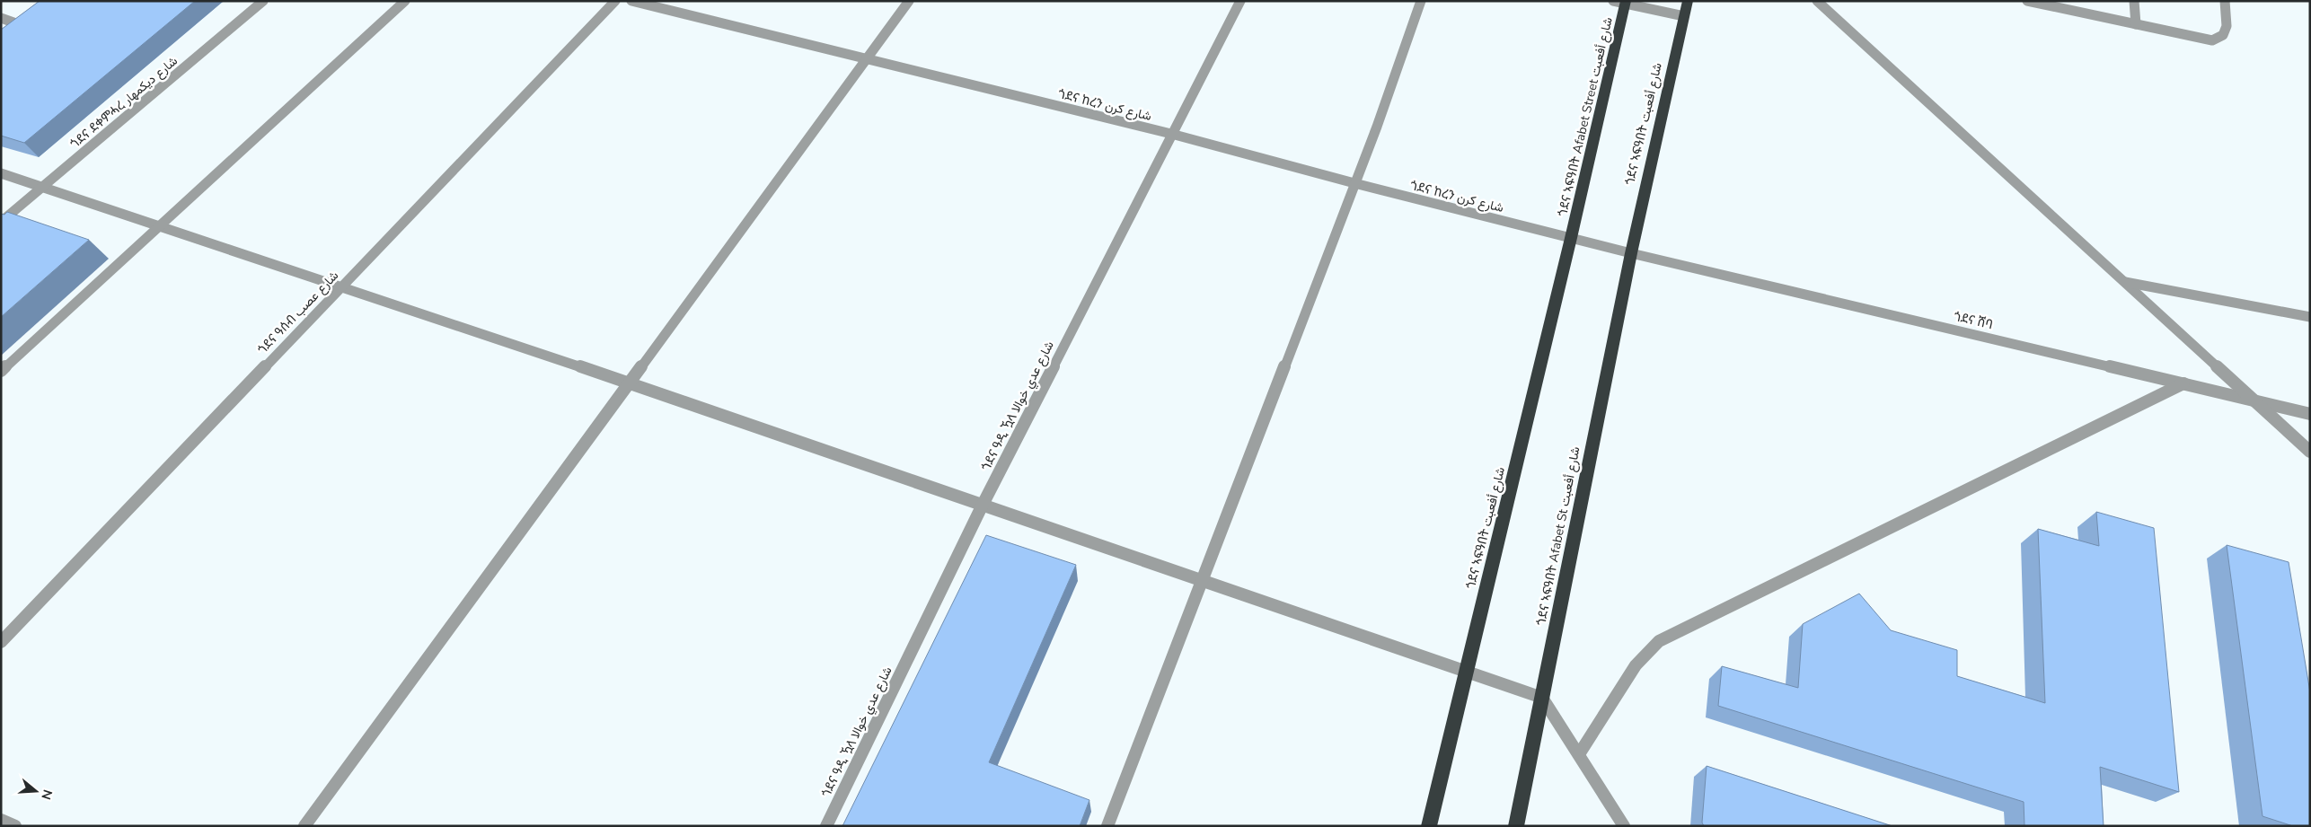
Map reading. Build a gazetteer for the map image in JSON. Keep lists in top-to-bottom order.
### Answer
{
  "streets": {
    "highway": ["ጎደና ኣፍዓበት Afabet Street شارع أفعبت", "ጎደና ኣፍዓበት شارع أفعبت", "ጎደና ኣፍዓበት Afabet St شارع أفعبت"],
    "street": [
      "ጎደና ደቀምሓረ شارع ديكمهار",
      "ጎደና ከረን شارع كرن",
      "ጎደና ዓሰብ شارع عصب",
      "ጎደና ሸባ",
      "ጎደና ዓዲ ዃላ شارع عدي خوالا"
    ]
  },
  "crossings": [
    ["ጎደና ከረን شارع كرن", "ጎደና ኣፍዓበት Afabet Street شارع أفعبت"],
    ["ጎደና ከረን شارع كرن", "ጎደና ኣፍዓበት شارع أفعبت"],
    ["ጎደና ከረን شارع كرن", "ጎደና ሸባ"],
    ["ጎደና ከረን شارع كرن", "ጎደና ዓዲ ዃላ شارع عدي خوالا"],
    ["ጎደና ከረን شارع كرن", "ጎደና ኣፍዓበት Afabet St شارع أفعبت"],
    ["ጎደና ኣፍዓበት Afabet Street شارع أفعبت", "ጎደና ኣፍዓበት شارع أفعبت"],
    ["ጎደና ኣፍዓበት شارع أفعبت", "ጎደና ሸባ"],
    ["ጎደና ኣፍዓበት شارع أفعبت", "ጎደና ኣፍዓበት Afabet St شارع أفعبت"],
    ["ጎደና ሸባ", "ጎደና ኣፍዓበት Afabet St شارع أفعبت"]
  ],
  "north": "right"
}
